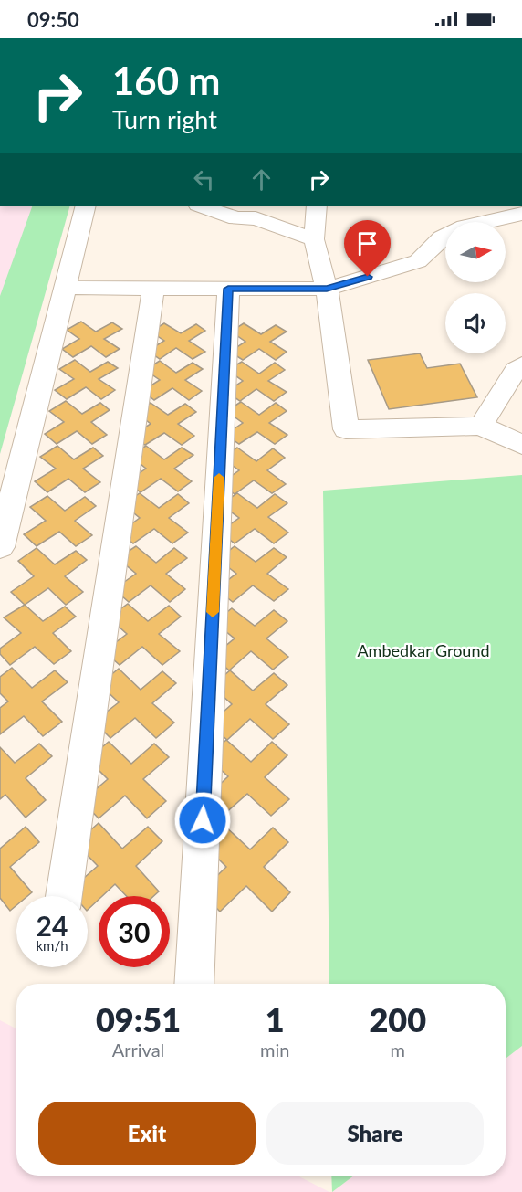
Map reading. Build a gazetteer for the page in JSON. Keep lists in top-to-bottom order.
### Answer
{
  "parks": ["Ambedkar Ground"],
  "north": "right",
  "page": {
    "status": "09:50",
    "turn": ["160 m", "Turn right"],
    "speed": "24 km/h",
    "limit": "30",
    "eta": [
      "09:51",
      "Arrival",
      "1",
      "min",
      "200",
      "m"
    ],
    "buttons": ["Exit", "Share"]
  }
}
